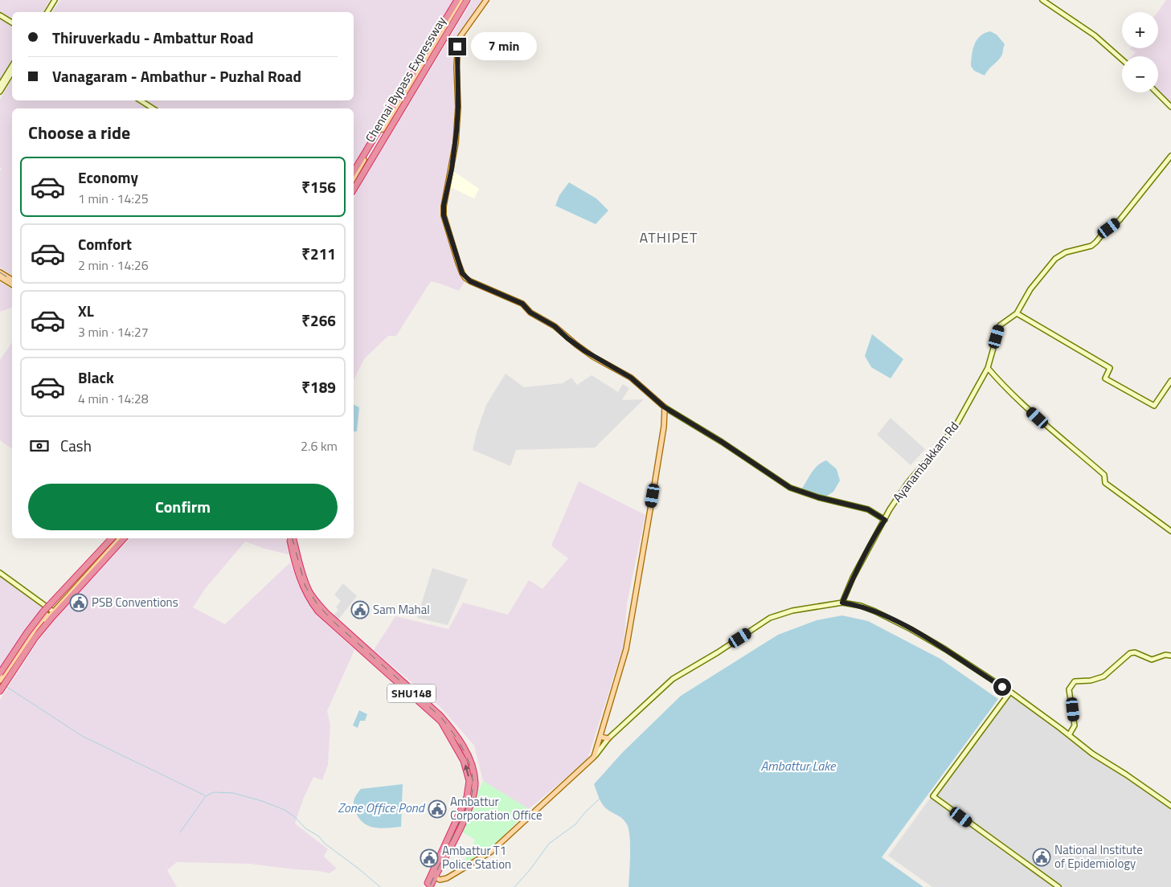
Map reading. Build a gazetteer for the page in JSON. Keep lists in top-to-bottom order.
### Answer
{
  "streets": {
    "highway": ["Chennai Bypass Expressway", "SHU148"],
    "street": ["Ayanambakkam Rd"]
  },
  "districts": ["ATHIPET"],
  "water": ["Ambattur Lake", "Zone Office Pond"],
  "places": {
    "public building": [
      "PSB Conventions",
      "Sam Mahal",
      "Ambattur Corporation Office",
      "National Institute of Epidemiology",
      "Ambattur T1 Police Station"
    ]
  },
  "page": {
    "map_buttons": ["+", "−"],
    "banner": ["Thiruverkadu - Ambattur Road", "Vanagaram - Ambathur - Puzhal Road"],
    "bubble": "7 min",
    "heading": "Choose a ride",
    "list": [
      {
        "name": "Economy",
        "note": "1 min · 14:25",
        "value": "₹156"
      },
      {
        "name": "Comfort",
        "note": "2 min · 14:26",
        "value": "₹211"
      },
      {
        "name": "XL",
        "note": "3 min · 14:27",
        "value": "₹266"
      },
      {
        "name": "Black",
        "note": "4 min · 14:28",
        "value": "₹189"
      }
    ],
    "pay": ["Cash", "2.6 km"],
    "buttons": "Confirm"
  }
}
